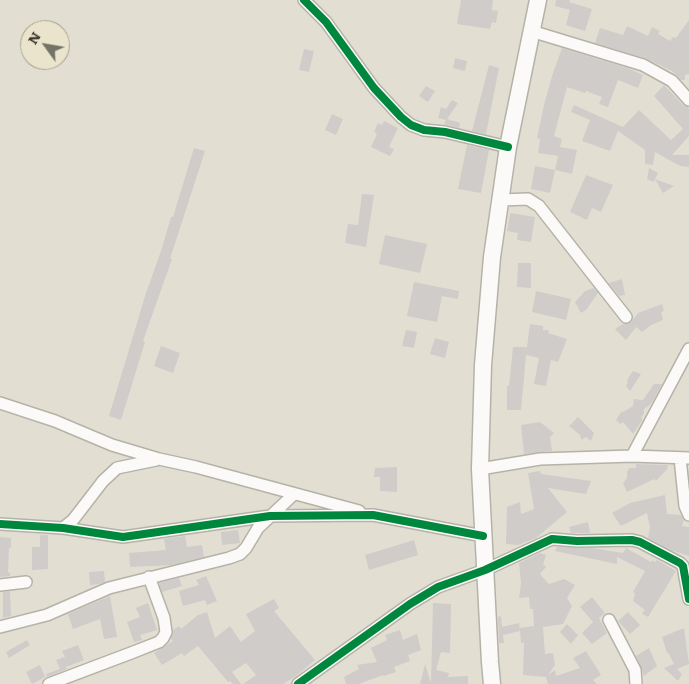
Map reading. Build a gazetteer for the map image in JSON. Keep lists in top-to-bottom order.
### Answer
{
  "north": "top left"
}
